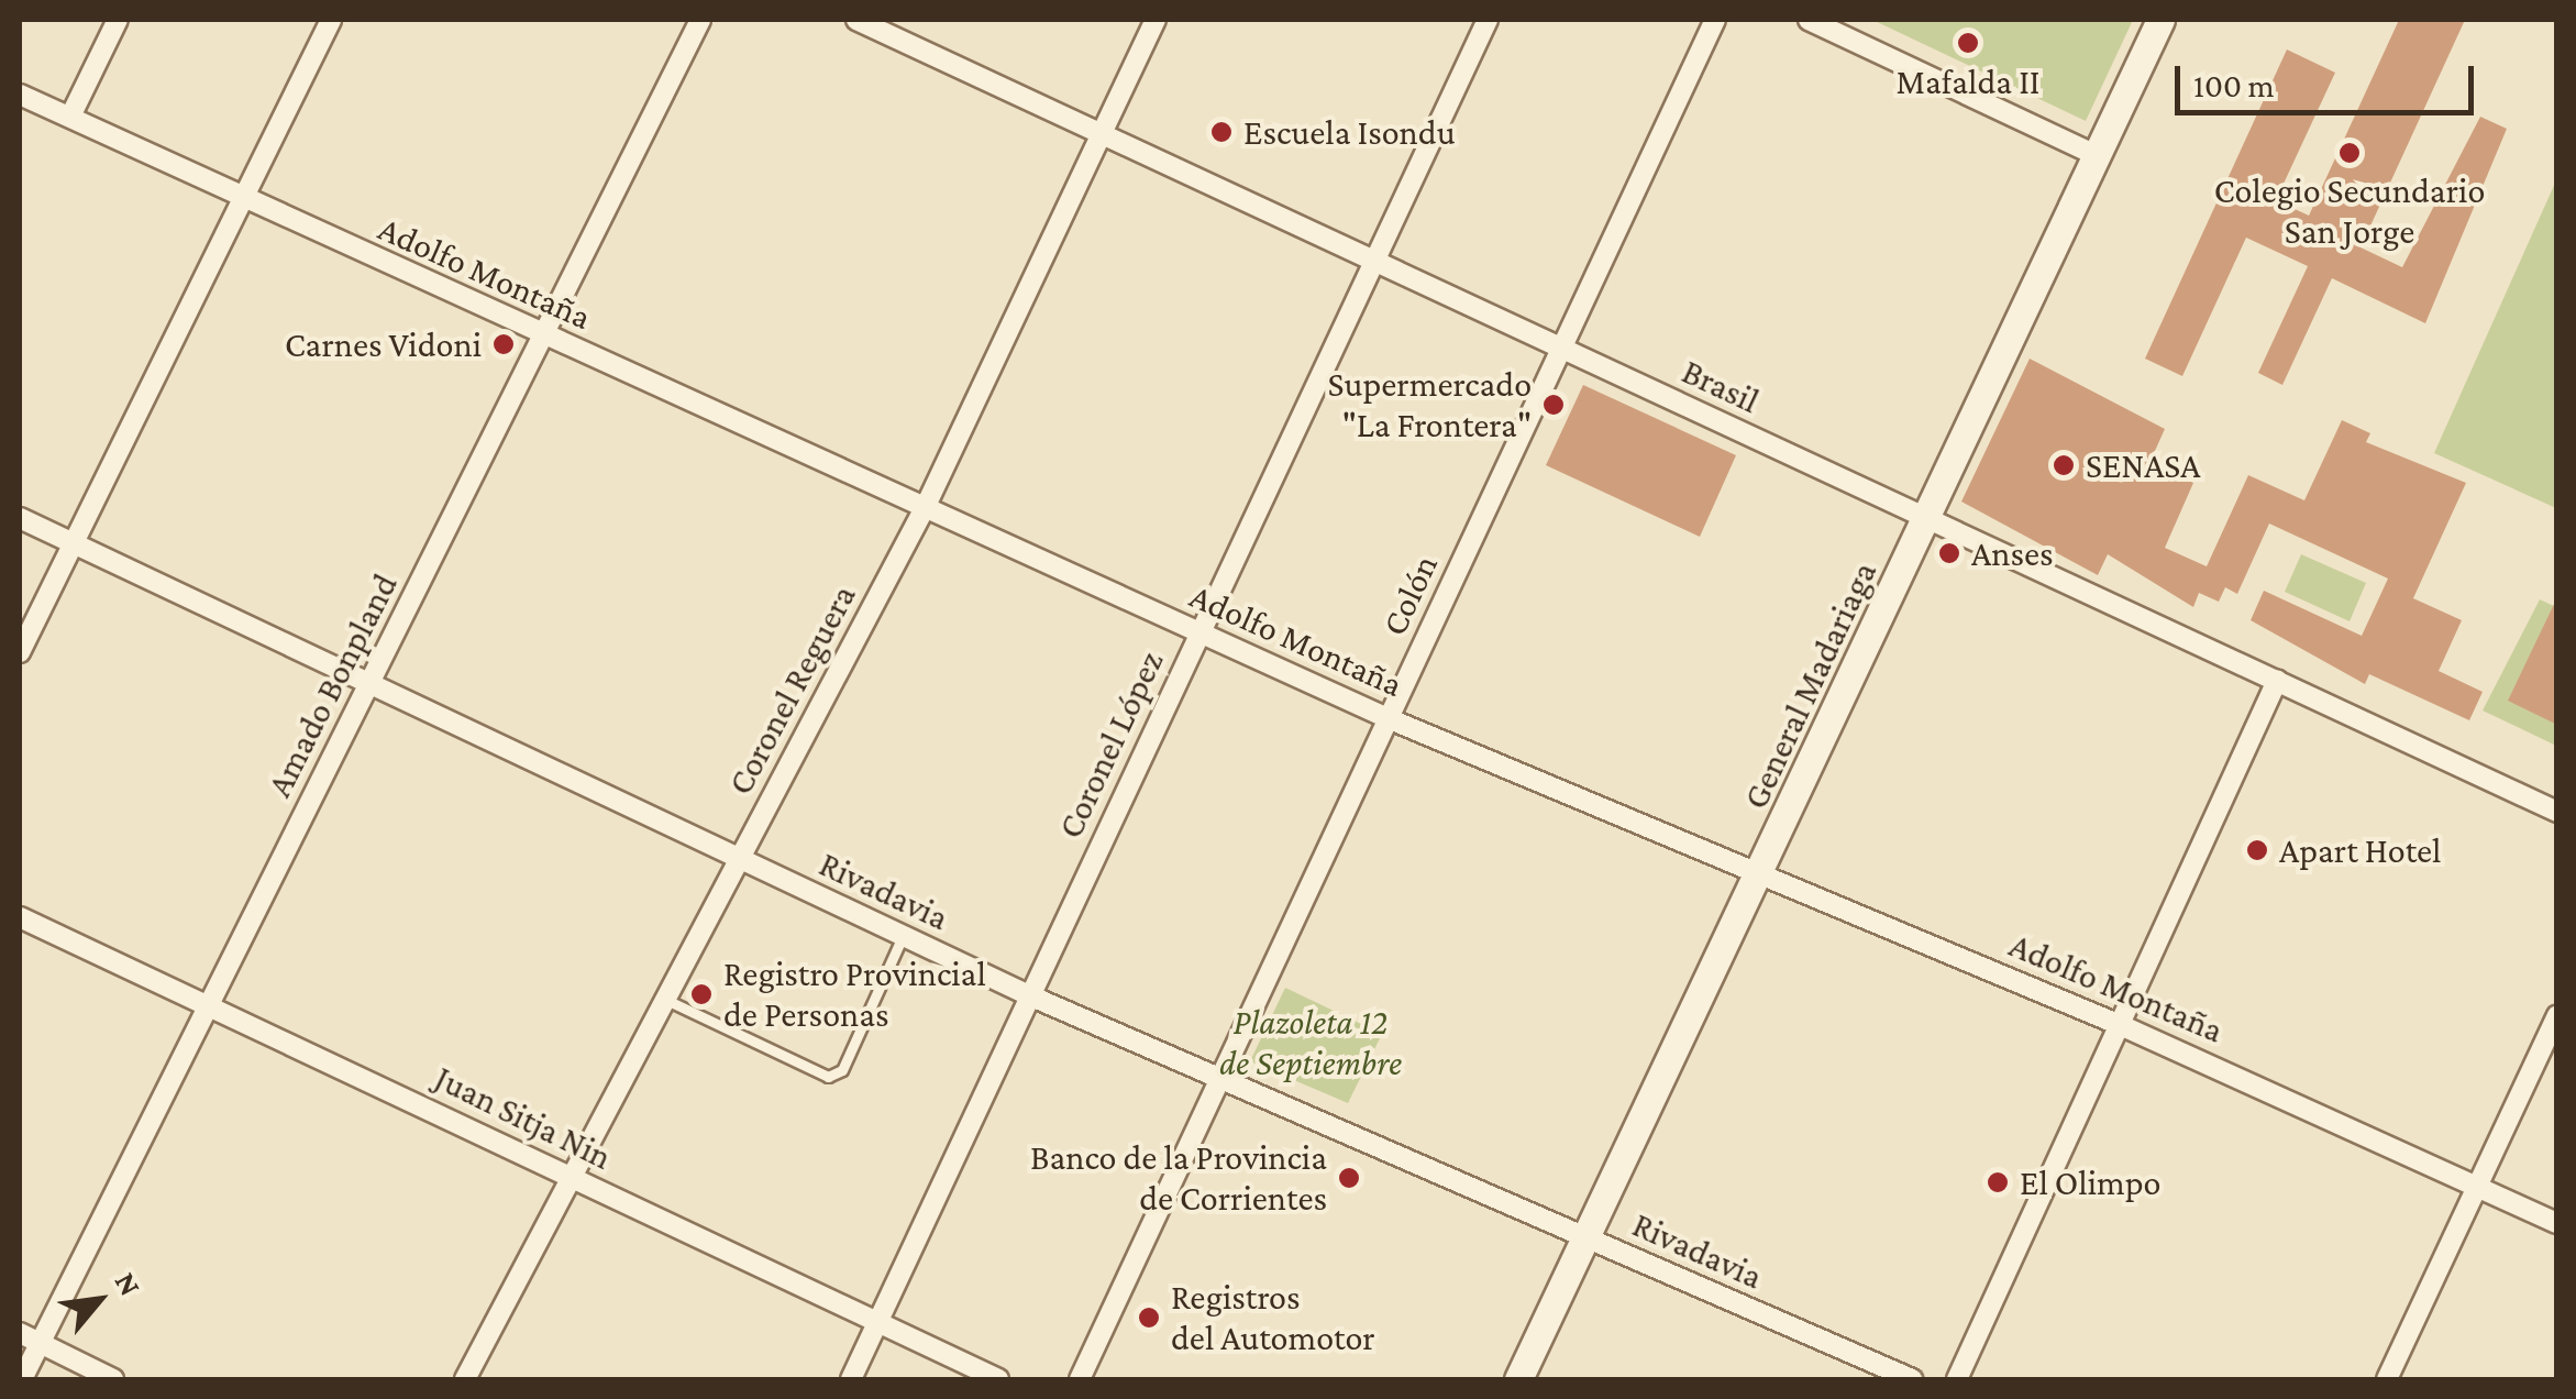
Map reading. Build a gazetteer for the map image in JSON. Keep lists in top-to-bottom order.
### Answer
{
  "streets": {
    "street": [
      "Adolfo Montaña",
      "Brasil",
      "Colón",
      "Amado Bonpland",
      "General Madariaga",
      "Coronel Reguera",
      "Coronel López",
      "Rivadavia",
      "Juan Sitja Nin"
    ]
  },
  "crossings": [
    ["Adolfo Montaña", "Colón"],
    ["Adolfo Montaña", "Amado Bonpland"],
    ["Adolfo Montaña", "General Madariaga"],
    ["Adolfo Montaña", "Coronel Reguera"],
    ["Adolfo Montaña", "Coronel López"],
    ["Brasil", "Colón"],
    ["Brasil", "General Madariaga"],
    ["Brasil", "Coronel Reguera"],
    ["Brasil", "Coronel López"],
    ["Colón", "Rivadavia"],
    ["Amado Bonpland", "Rivadavia"],
    ["Amado Bonpland", "Juan Sitja Nin"],
    ["General Madariaga", "Rivadavia"],
    ["Coronel Reguera", "Rivadavia"],
    ["Coronel Reguera", "Juan Sitja Nin"],
    ["Coronel López", "Rivadavia"],
    ["Coronel López", "Juan Sitja Nin"]
  ],
  "parks": ["Plazoleta 12 de Septiembre"],
  "places": [
    "Mafalda II",
    "Escuela Isondu",
    "Colegio Secundario San Jorge",
    "Carnes Vidoni",
    "Supermercado \"La Frontera\"",
    "SENASA",
    "Anses",
    "Apart Hotel",
    "Registro Provincial de Personas",
    "Banco de la Provincia de Corrientes",
    "El Olimpo",
    "Registros del Automotor"
  ],
  "scale_bar": "100 m",
  "north": "top right"
}
